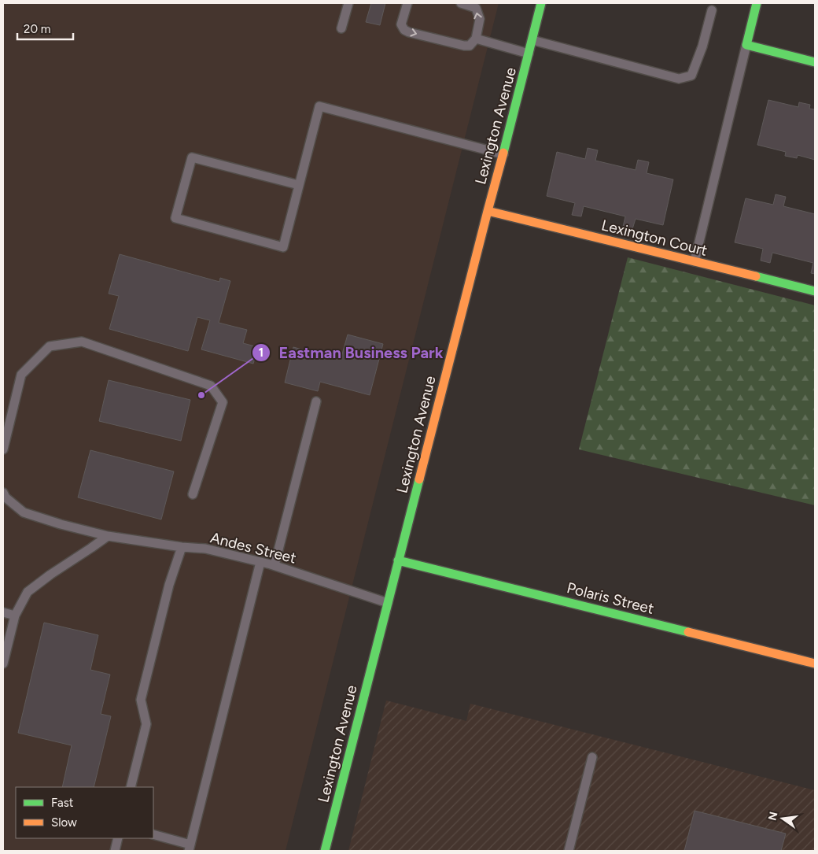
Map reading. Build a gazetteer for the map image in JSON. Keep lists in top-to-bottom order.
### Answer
{
  "streets": {
    "street": ["Lexington Avenue", "Lexington Court", "Polaris Street"],
    "lane": ["Andes Street"]
  },
  "crossings": [
    ["Lexington Avenue", "Lexington Court"],
    ["Lexington Avenue", "Andes Street"],
    ["Lexington Avenue", "Polaris Street"]
  ],
  "places": ["Eastman Business Park"],
  "legend": ["Fast", "Slow"],
  "scale_bar": "20 m",
  "north": "left"
}
